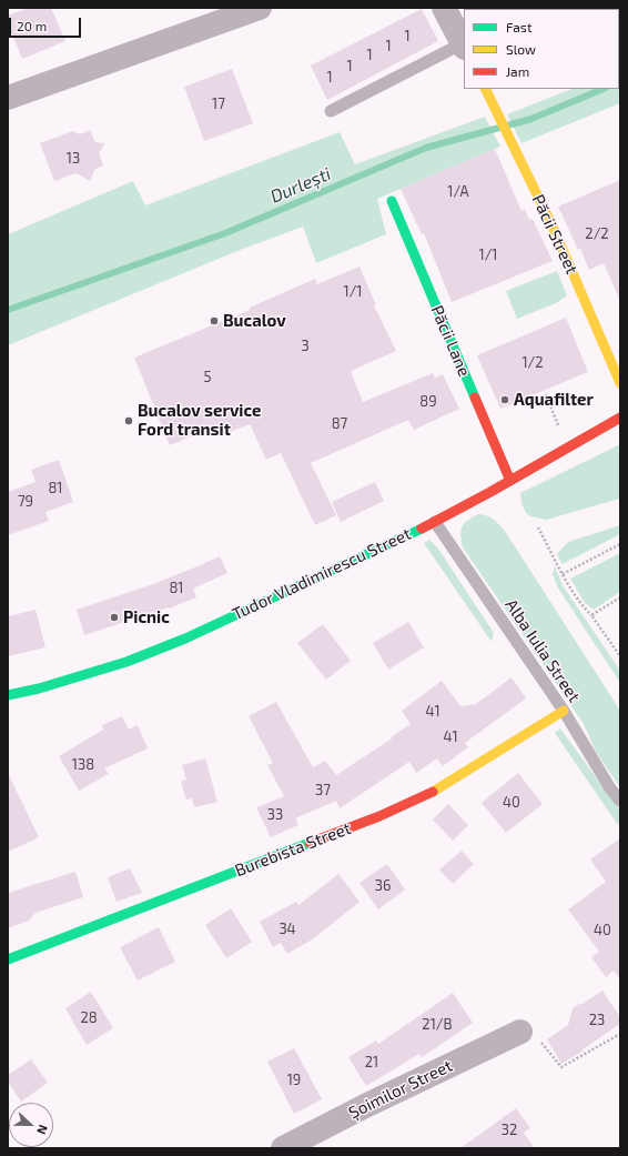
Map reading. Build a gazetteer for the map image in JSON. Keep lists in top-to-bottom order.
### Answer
{
  "streets": {
    "street": [
      "Păcii Street",
      "Păcii Lane",
      "Tudor Vladimirescu Street",
      "Burebista Street",
      "Șoimilor Street"
    ],
    "lane": ["Alba Iulia Street"]
  },
  "crossings": [
    ["Păcii Lane", "Tudor Vladimirescu Street"],
    ["Tudor Vladimirescu Street", "Alba Iulia Street"],
    ["Alba Iulia Street", "Burebista Street"]
  ],
  "water": ["Durlești"],
  "places": [
    "Bucalov",
    "Aquafilter",
    "Bucalov service Ford transit",
    "Picnic"
  ],
  "house_numbers": [
    "1",
    "1",
    "1",
    "1",
    "1",
    "17",
    "13",
    "1/A",
    "2/2",
    "1/1",
    "1/1",
    "3",
    "1/2",
    "5",
    "89",
    "87",
    "81",
    "79",
    "81",
    "41",
    "41",
    "138",
    "37",
    "40",
    "33",
    "36",
    "34",
    "40",
    "28",
    "23",
    "21/B",
    "21",
    "19",
    "32"
  ],
  "legend": ["Fast", "Slow", "Jam"],
  "scale_bar": "20 m",
  "north": "right"
}
